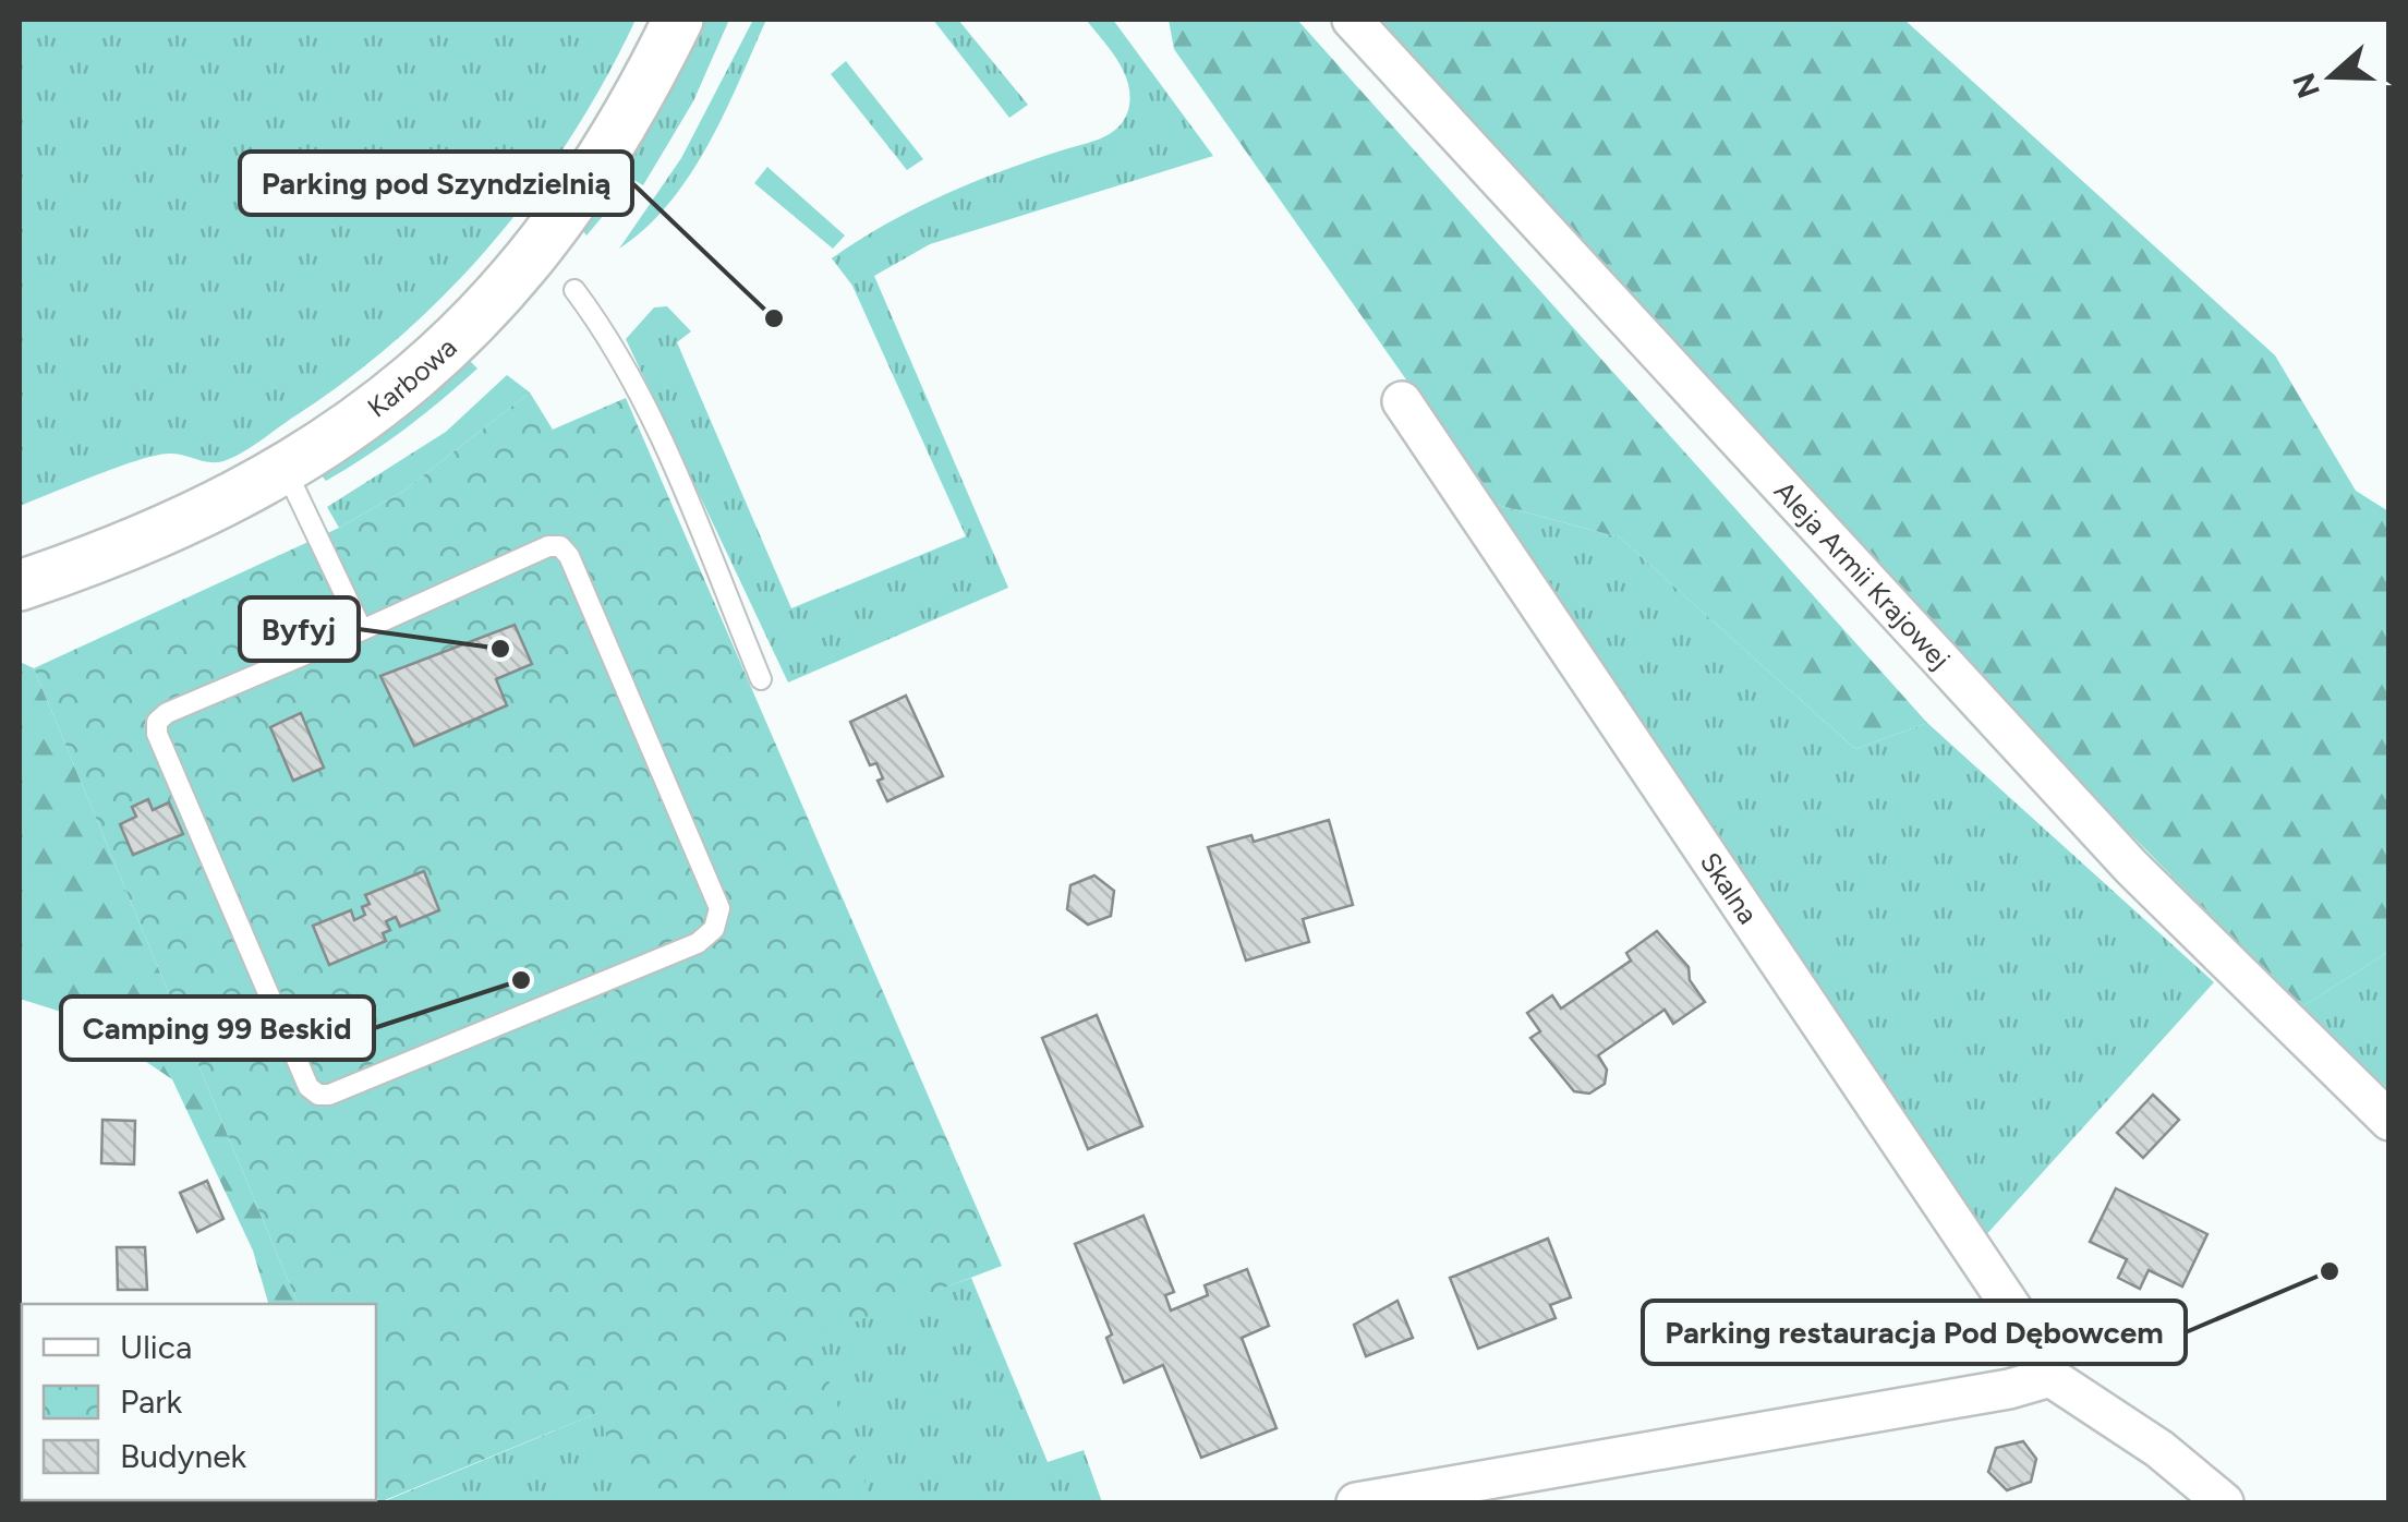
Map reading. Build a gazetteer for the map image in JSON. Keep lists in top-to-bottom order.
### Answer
{
  "streets": {
    "street": ["Karbowa", "Aleja Armii Krajowej", "Skalna"]
  },
  "places": [
    "Parking pod Szyndzielnią",
    "Byfyj",
    "Camping 99 Beskid",
    "Parking restauracja Pod Dębowcem"
  ],
  "legend": ["Ulica", "Park", "Budynek"],
  "north": "left"
}
